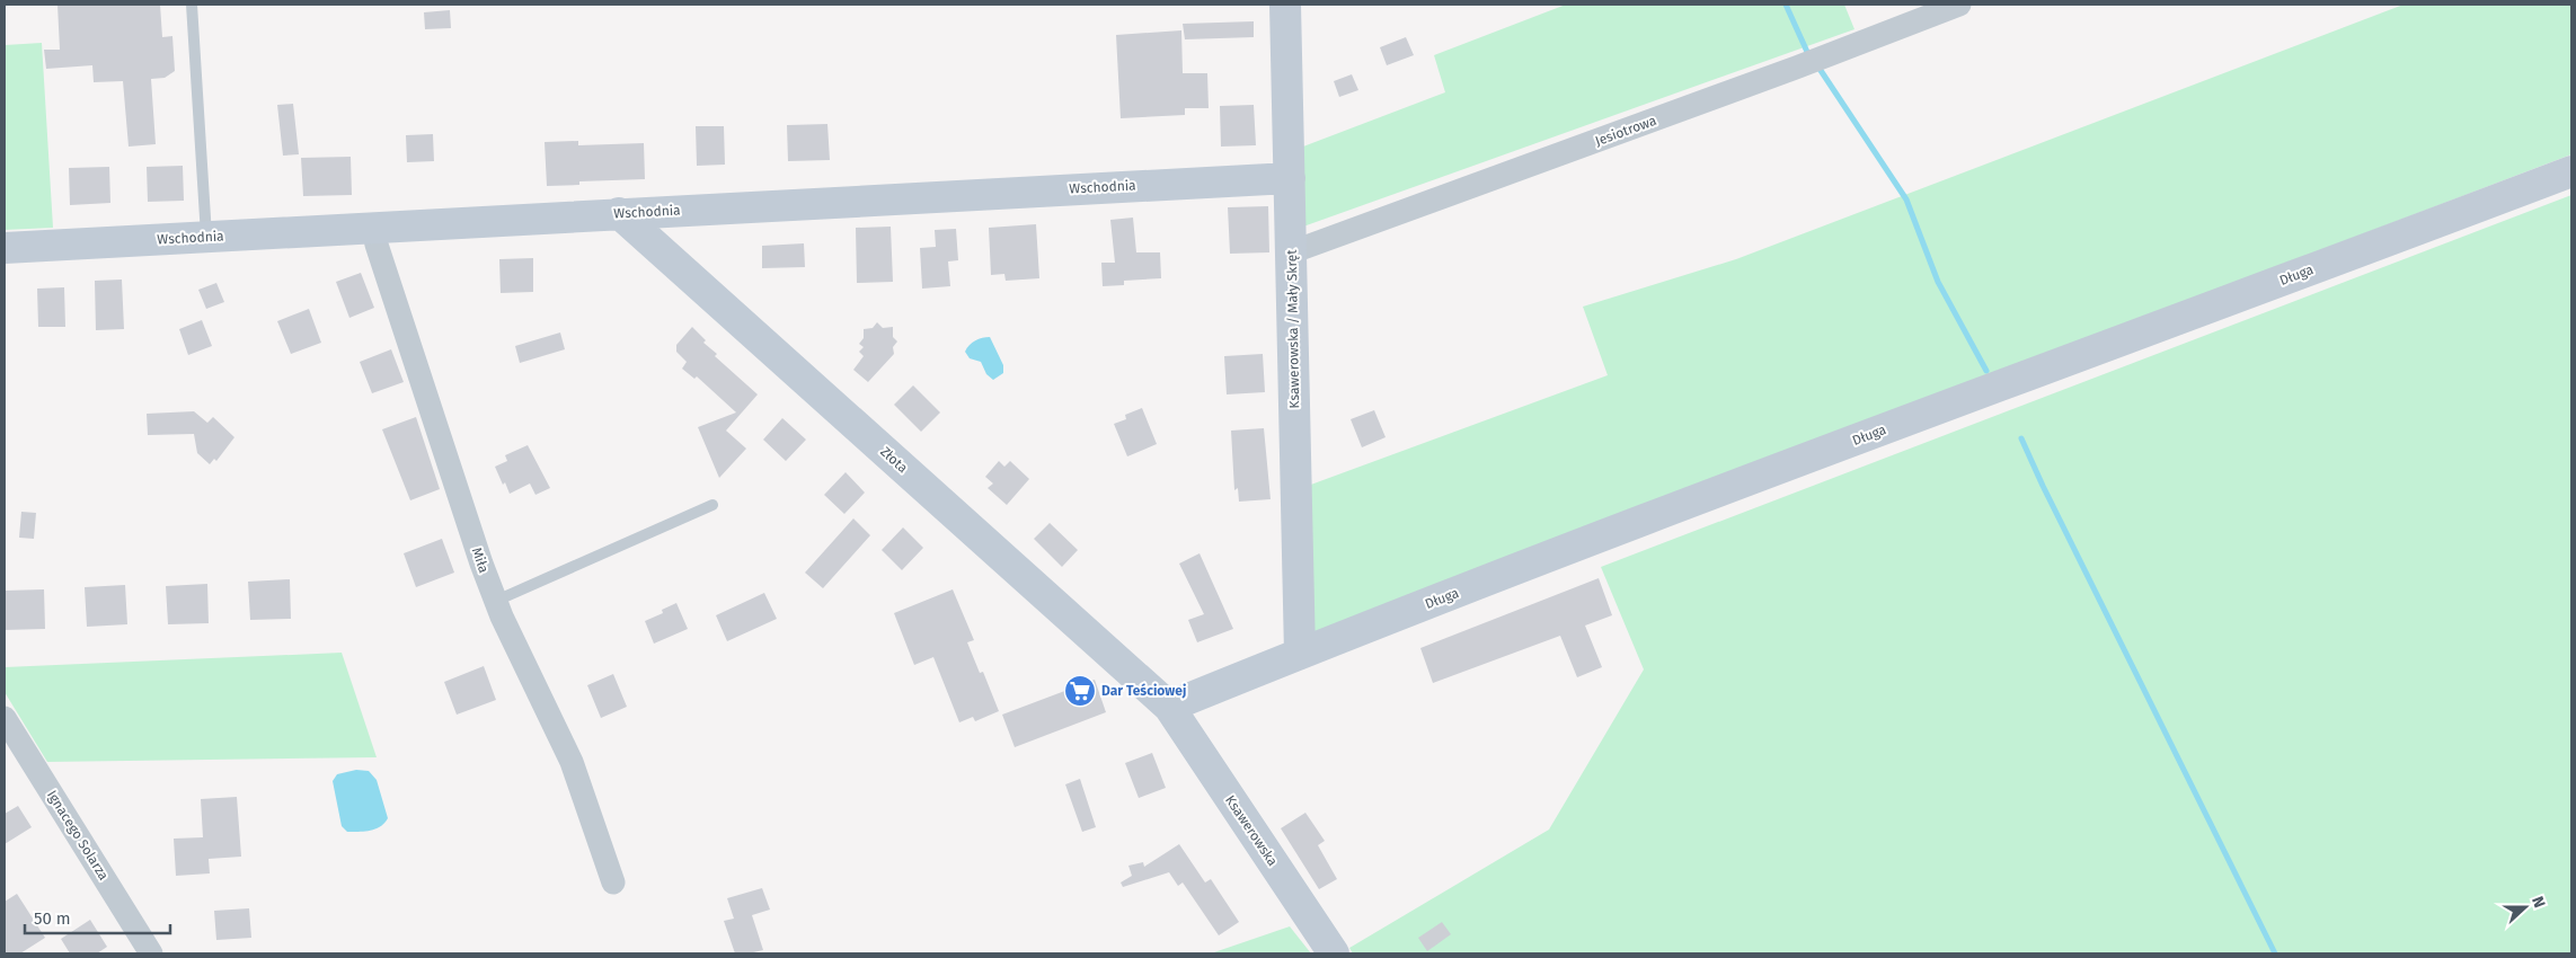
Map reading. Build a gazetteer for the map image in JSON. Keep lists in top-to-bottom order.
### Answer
{
  "streets": {
    "street": [
      "Jesiotrowa",
      "Wschodnia",
      "Długa",
      "Ksawerowska / Mały Skręt",
      "Złota",
      "Miła",
      "Ksawerowska",
      "Ignacego Solarza"
    ]
  },
  "crossings": [
    ["Jesiotrowa", "Ksawerowska / Mały Skręt"],
    ["Wschodnia", "Ksawerowska / Mały Skręt"],
    ["Wschodnia", "Złota"],
    ["Wschodnia", "Miła"],
    ["Długa", "Ksawerowska / Mały Skręt"],
    ["Długa", "Złota"],
    ["Długa", "Ksawerowska"],
    ["Złota", "Ksawerowska"]
  ],
  "places": {
    "supermarket": ["Dar Teściowej"]
  },
  "scale_bar": "50 m",
  "north": "right"
}
